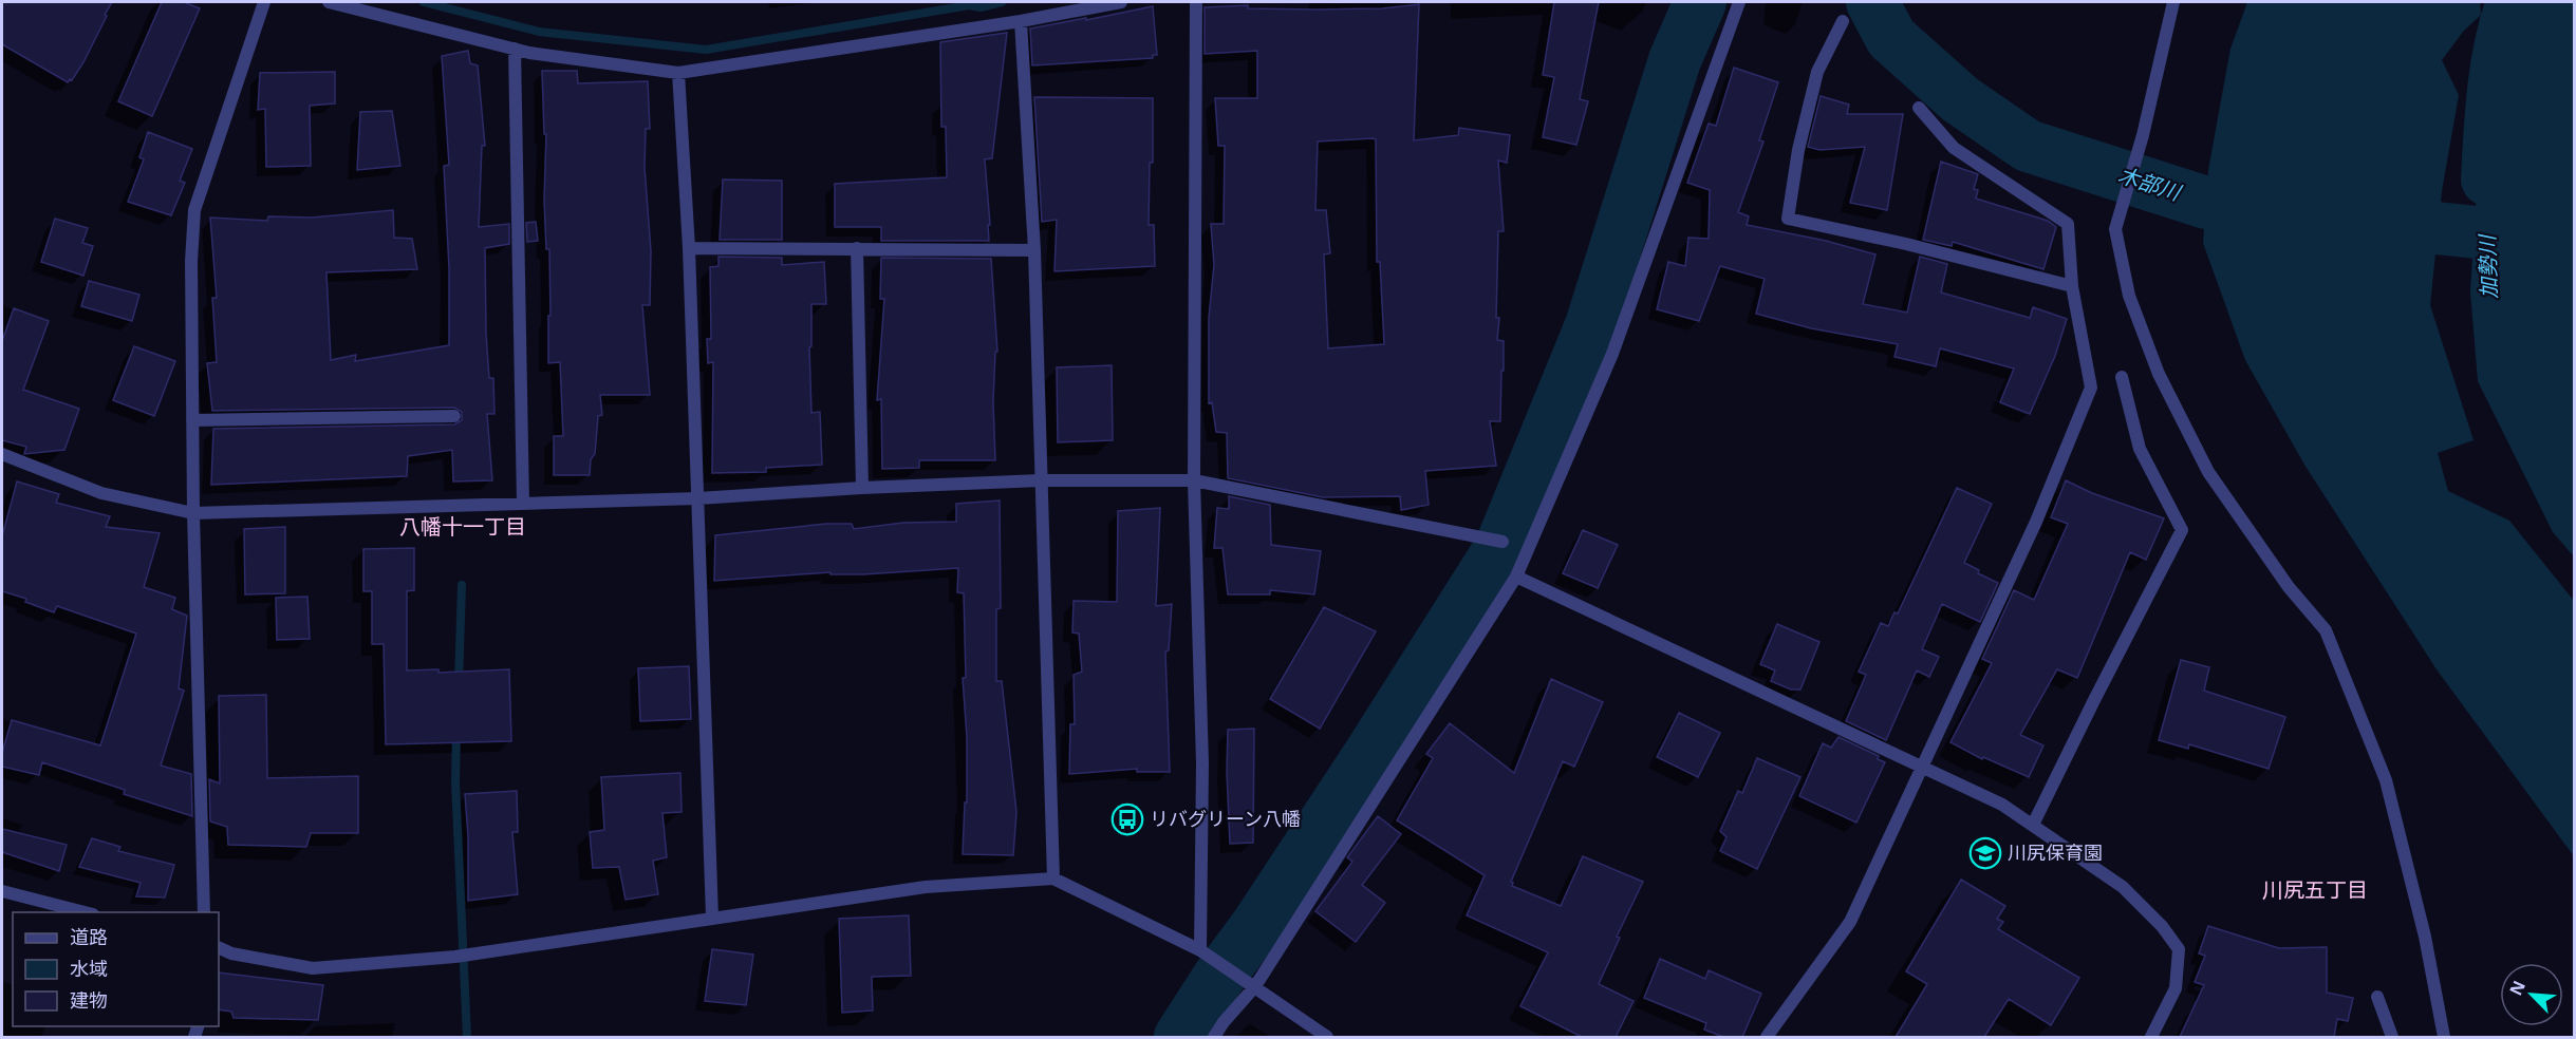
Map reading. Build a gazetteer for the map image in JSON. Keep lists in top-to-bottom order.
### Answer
{
  "districts": ["八幡十一丁目", "川尻五丁目"],
  "water": ["木部川", "加勢川"],
  "places": {
    "bus stop": ["リバグリーン八幡"],
    "school or university": ["川尻保育園"]
  },
  "legend": ["道路", "水域", "建物"],
  "north": "top left"
}
